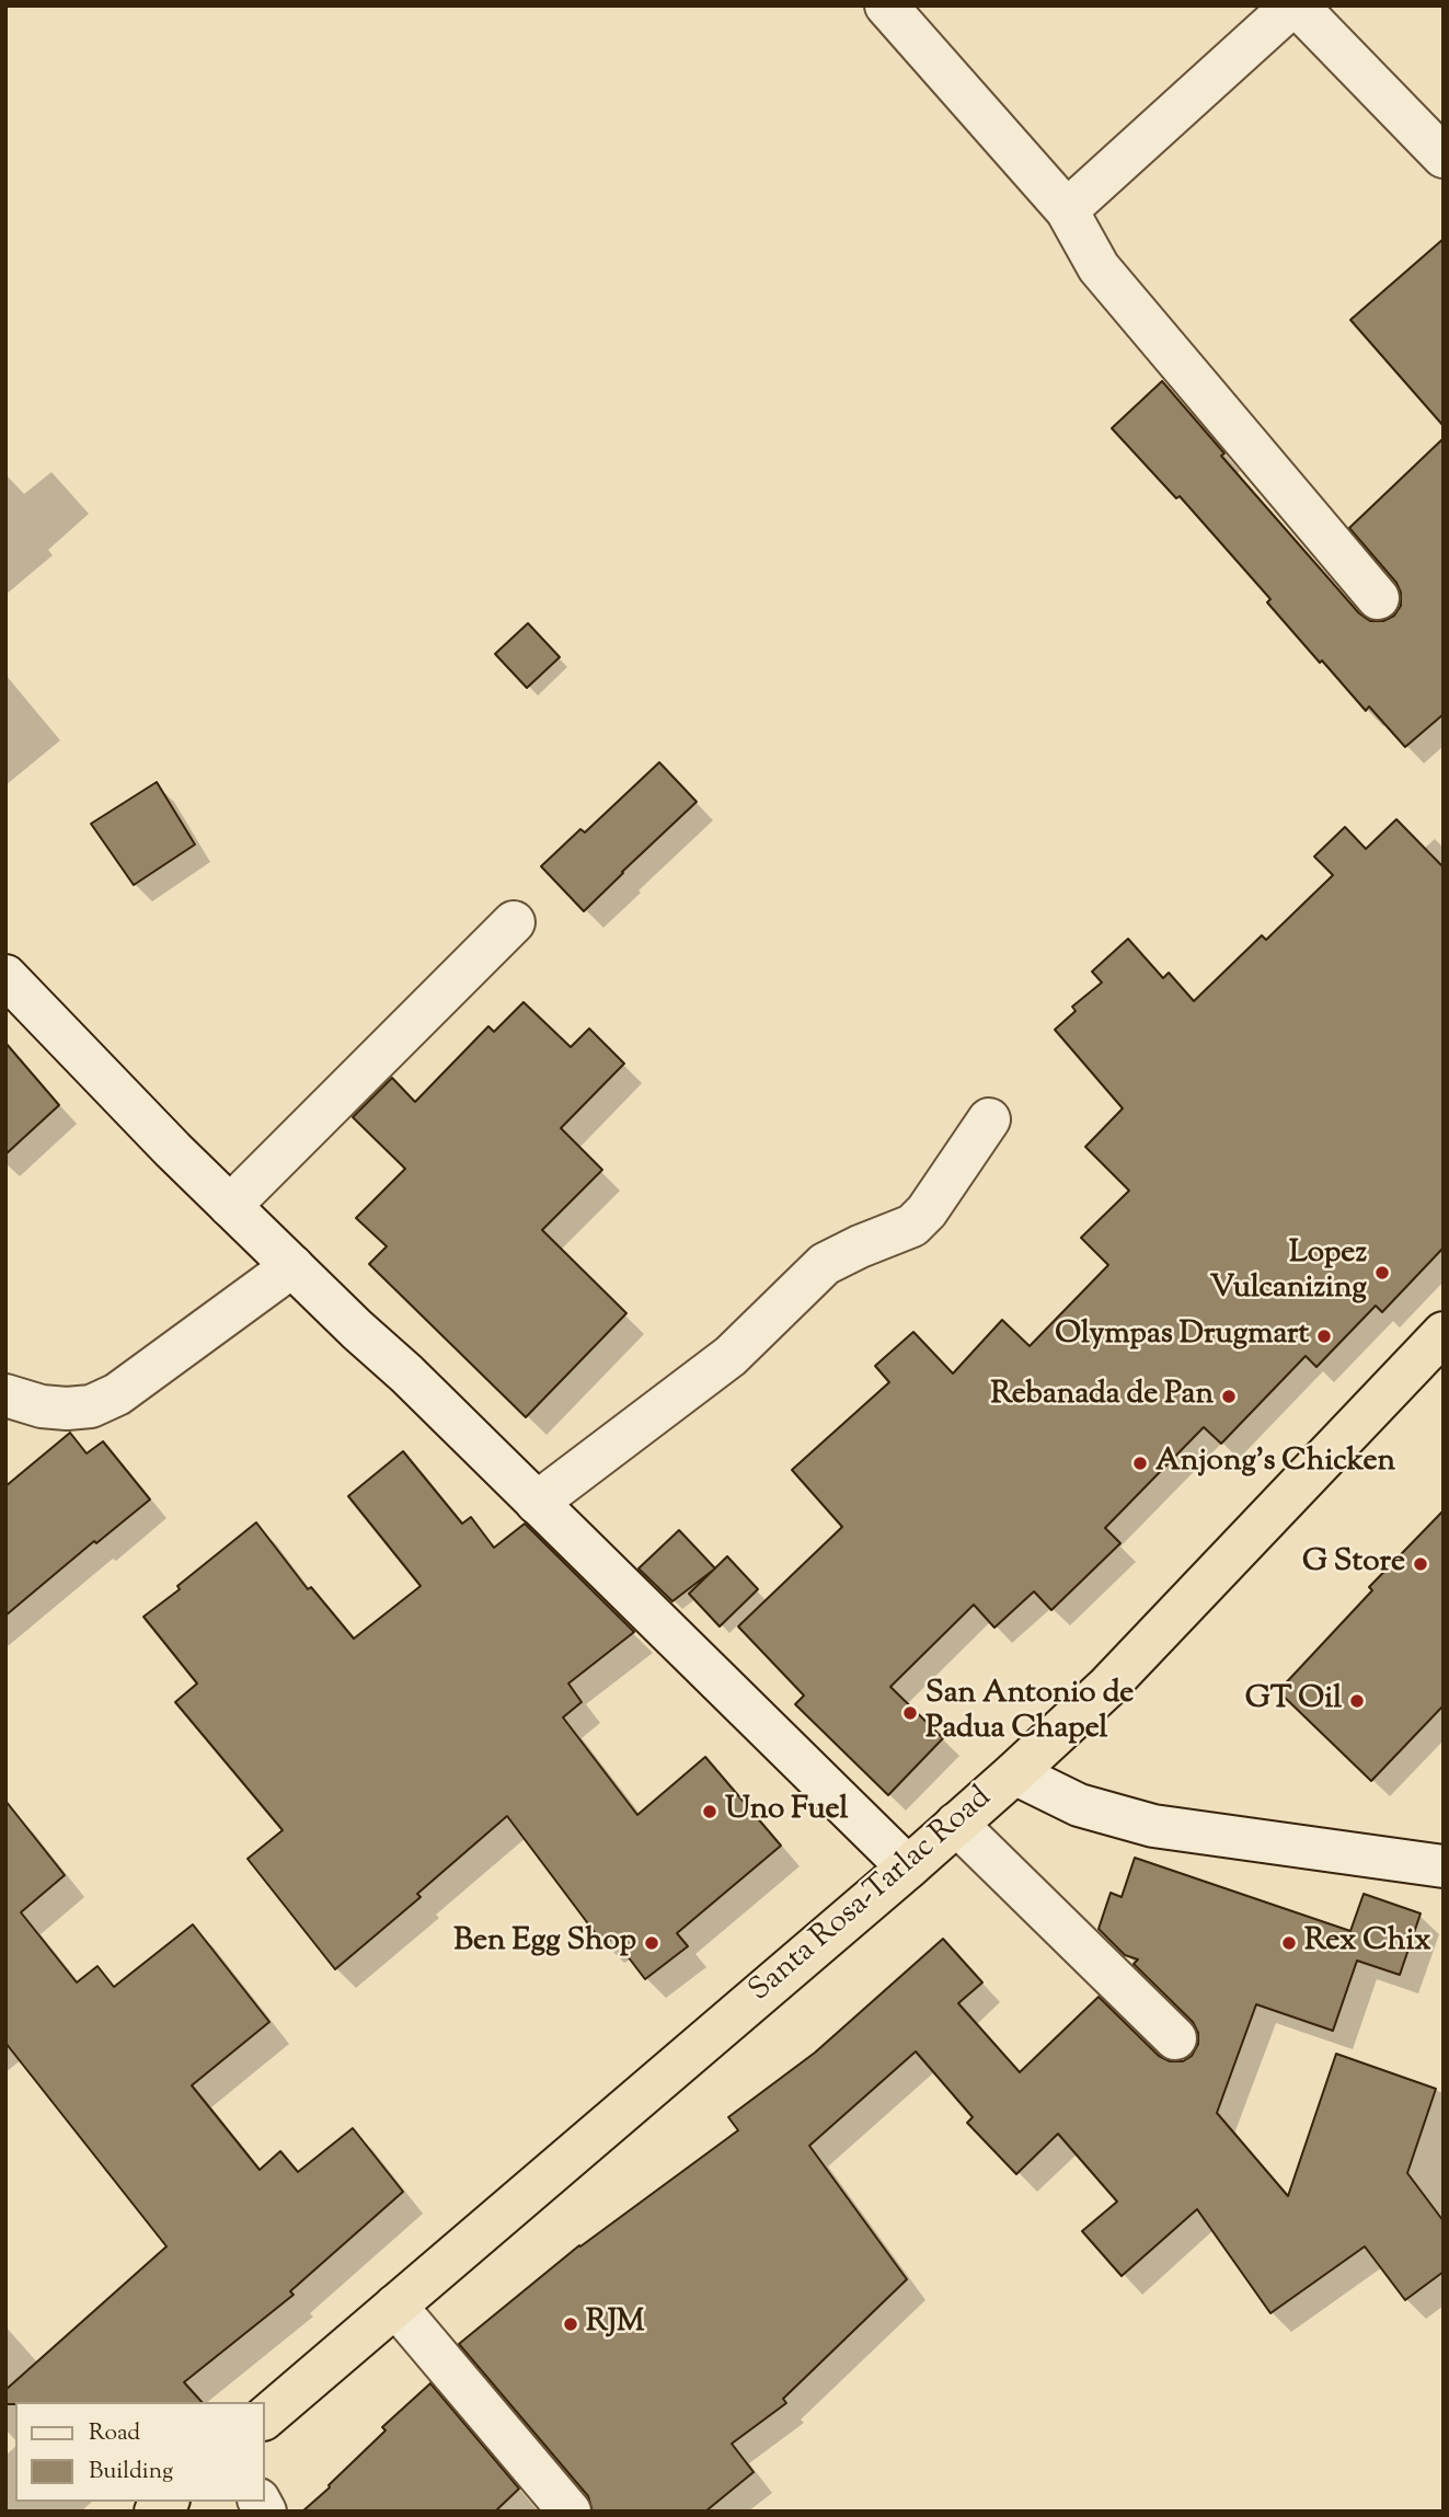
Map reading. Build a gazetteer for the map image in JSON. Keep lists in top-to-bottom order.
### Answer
{
  "streets": {
    "highway": ["Santa Rosa-Tarlac Road"]
  },
  "places": [
    "Lopez Vulcanizing",
    "Olympas Drugmart",
    "Rebanada de Pan",
    "Anjong's Chicken",
    "G Store",
    "GT Oil",
    "San Antonio de Padua Chapel",
    "Uno Fuel",
    "Ben Egg Shop",
    "Rex Chix",
    "RJM"
  ],
  "legend": ["Road", "Building"]
}
